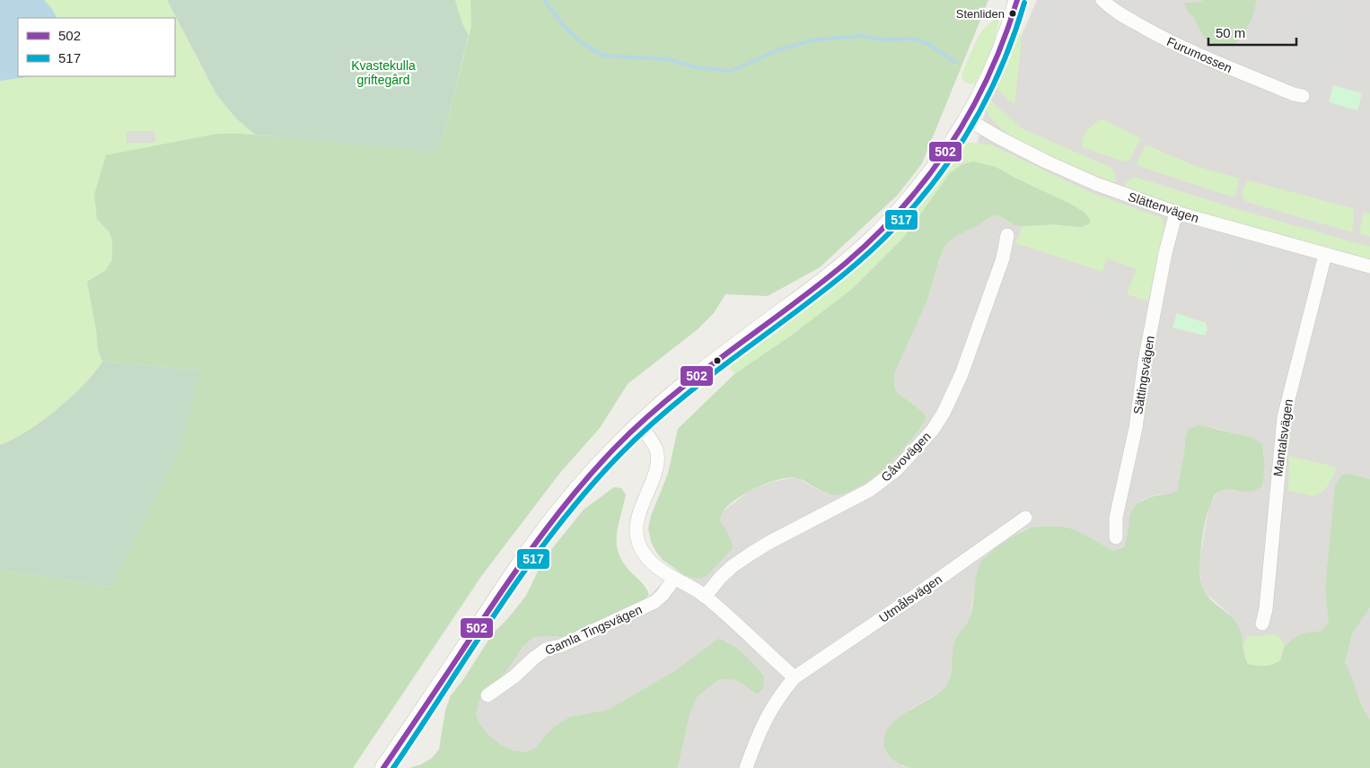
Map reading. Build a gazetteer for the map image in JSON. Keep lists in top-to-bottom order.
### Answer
{
  "streets": {
    "street": [
      "Furumossen",
      "Slättenvägen",
      "Sättingsvägen",
      "Mantalsvägen",
      "Gåvovägen",
      "Utmålsvägen",
      "Gamla Tingsvägen"
    ]
  },
  "crossings": [
    ["Slättenvägen", "Sättingsvägen"],
    ["Slättenvägen", "Mantalsvägen"]
  ],
  "parks": ["Kvastekulla griftegård"],
  "places": ["Stenliden"],
  "lines": ["transit line 502", "transit line 517"],
  "legend": ["502", "517"],
  "scale_bar": "50 m"
}
